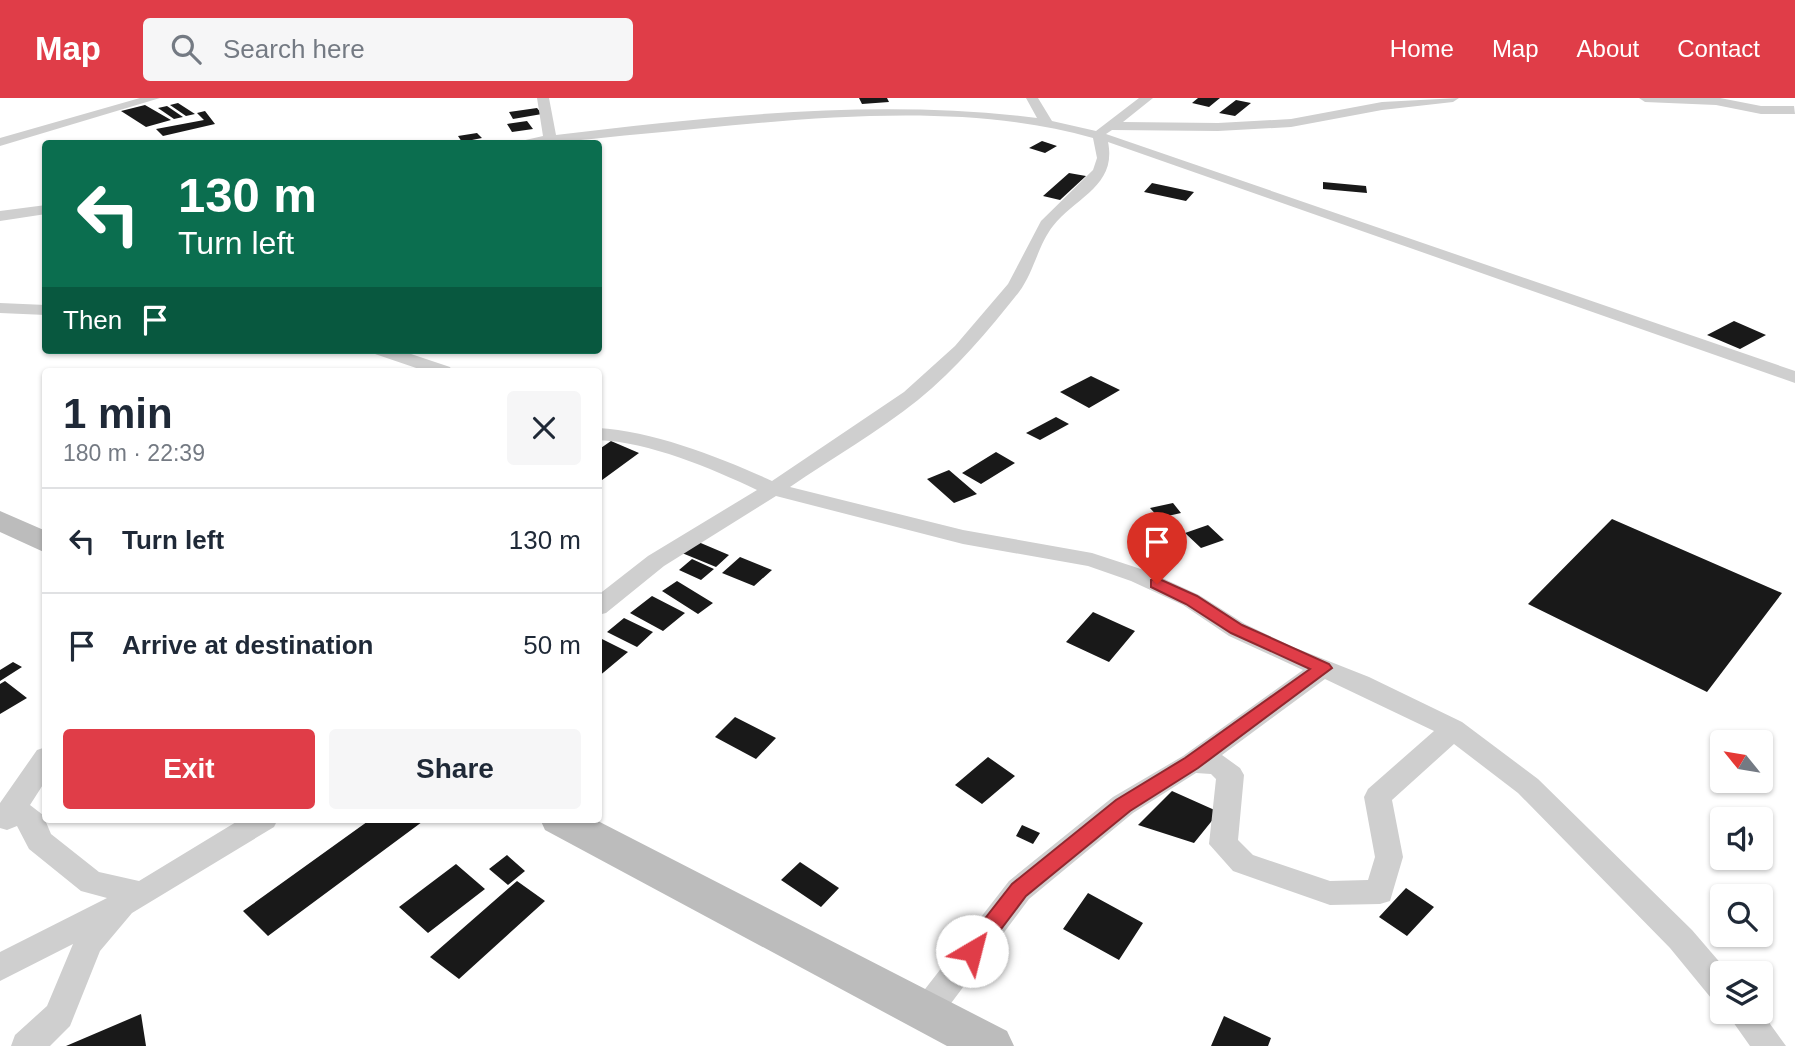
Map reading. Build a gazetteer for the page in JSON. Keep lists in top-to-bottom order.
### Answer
{
  "north": "top left",
  "page": {
    "header": "Map",
    "search": "Search here",
    "nav": [
      "Home",
      "Map",
      "About",
      "Contact"
    ],
    "turn": ["130 m", "Turn left"],
    "then": "Then",
    "heading": ["1 min", "180 m · 22:39"],
    "list": [
      {
        "name": "Turn left",
        "value": "130 m"
      },
      {
        "name": "Arrive at destination",
        "value": "50 m"
      }
    ],
    "buttons": ["Exit", "Share"]
  }
}
